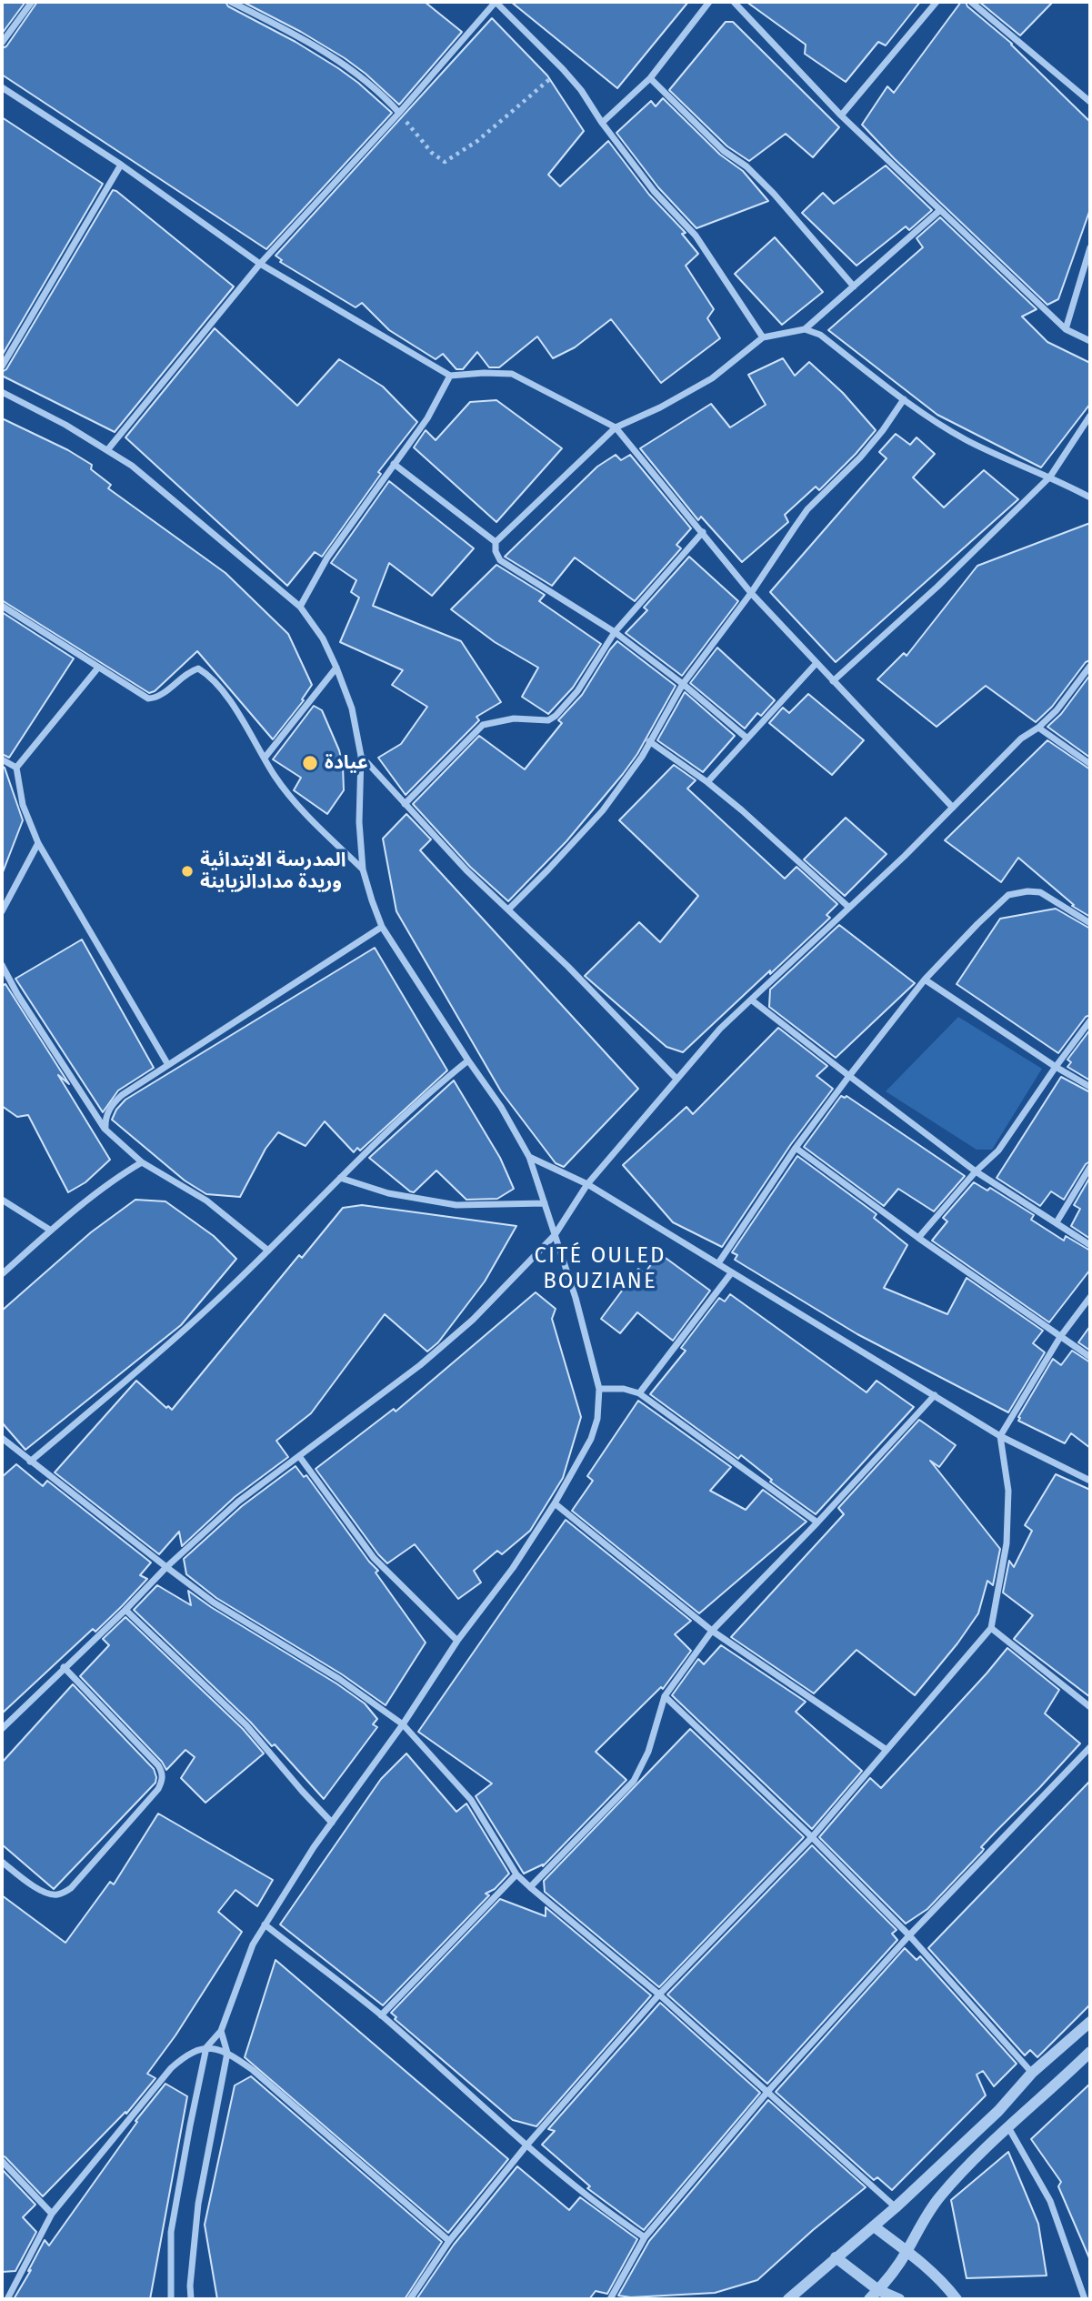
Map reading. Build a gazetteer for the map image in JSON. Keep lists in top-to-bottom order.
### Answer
{
  "districts": ["CITÉ OULED BOUZIANE"],
  "places": ["عيادة", "المدرسة الابتدائية وريدة مدادالزياينة"]
}
